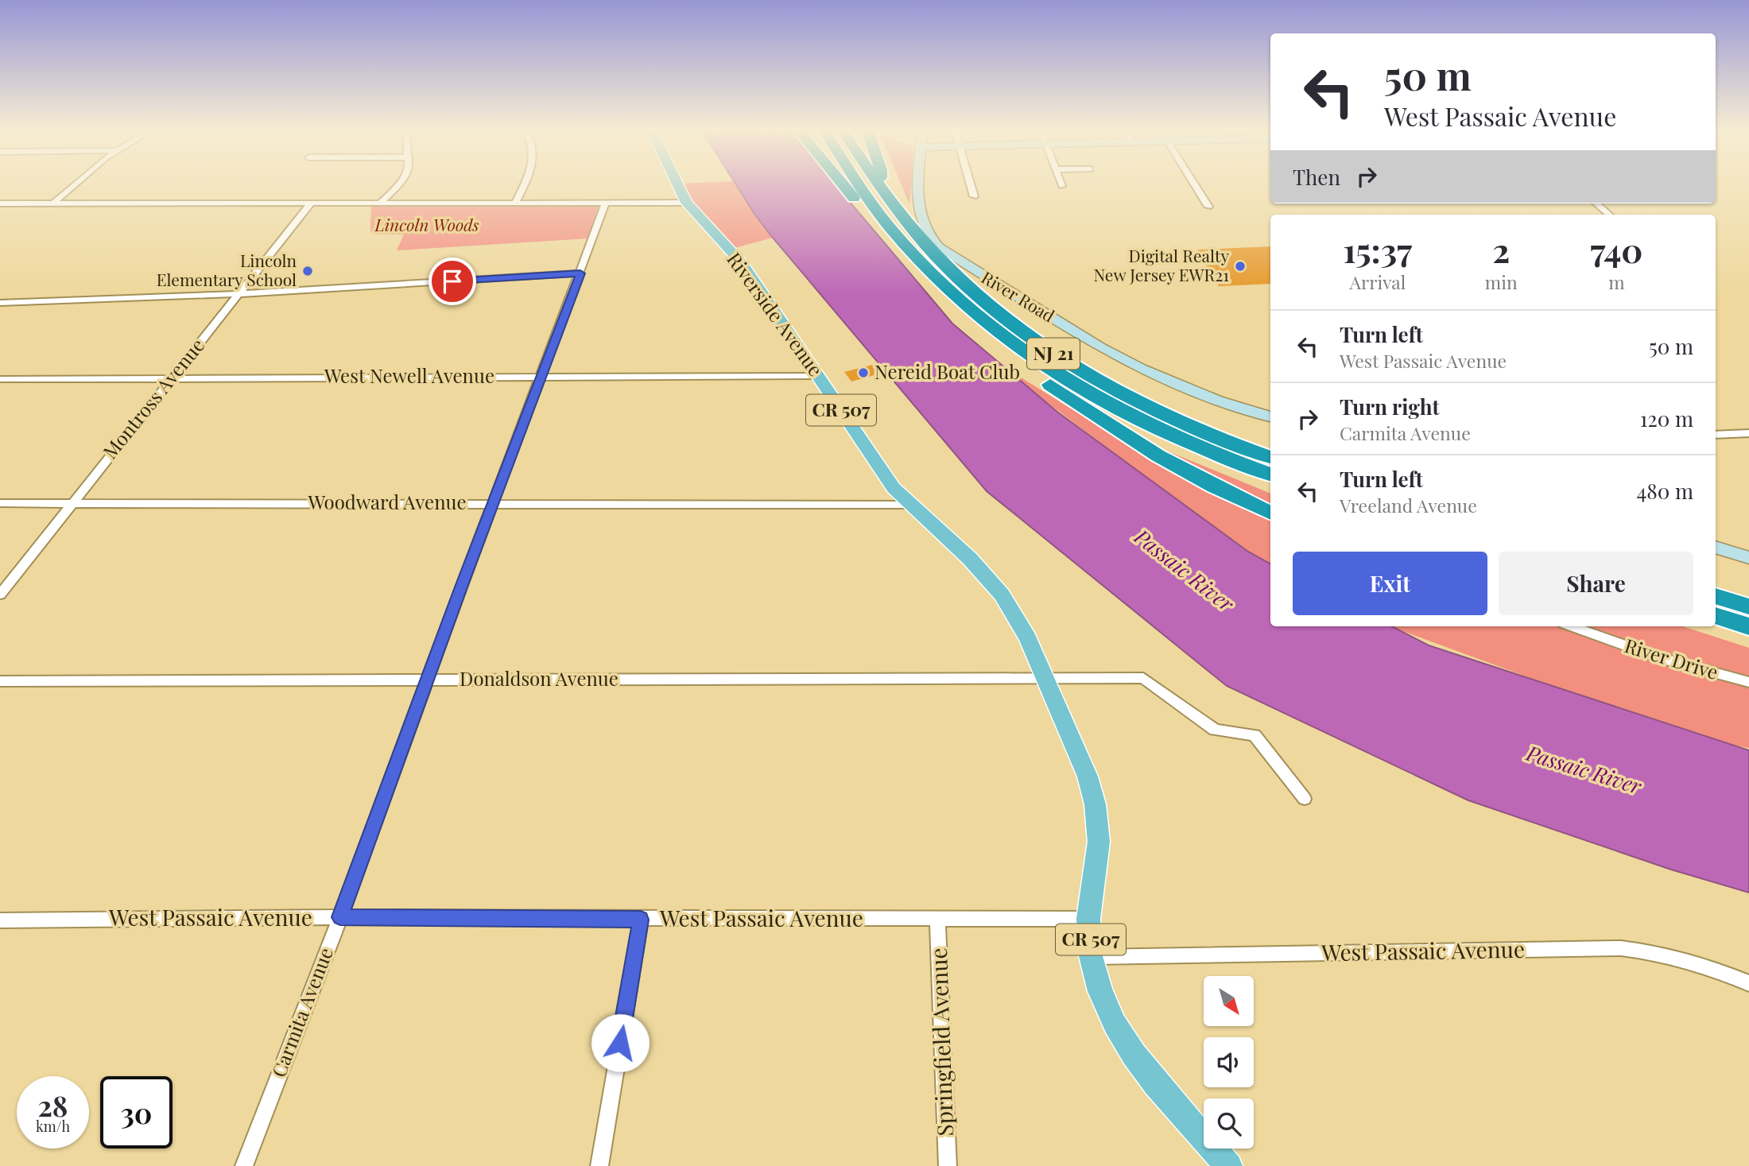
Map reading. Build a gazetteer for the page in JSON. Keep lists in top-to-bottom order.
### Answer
{
  "streets": {
    "highway": ["NJ 21"],
    "main road": ["Riverside Avenue", "CR 507"],
    "street": [
      "River Road",
      "West Newell Avenue",
      "Montross Avenue",
      "Woodward Avenue",
      "River Drive",
      "Donaldson Avenue",
      "West Passaic Avenue",
      "Carmita Avenue",
      "Springfield Avenue"
    ]
  },
  "crossings": [
    ["Riverside Avenue", "West Newell Avenue"],
    ["Riverside Avenue", "CR 507"],
    ["Riverside Avenue", "Woodward Avenue"],
    ["Riverside Avenue", "Donaldson Avenue"],
    ["West Newell Avenue", "Montross Avenue"],
    ["West Newell Avenue", "Carmita Avenue"],
    ["Montross Avenue", "Woodward Avenue"],
    ["CR 507", "Donaldson Avenue"],
    ["CR 507", "West Passaic Avenue"],
    ["Woodward Avenue", "Carmita Avenue"],
    ["Donaldson Avenue", "Carmita Avenue"],
    ["West Passaic Avenue", "Carmita Avenue"],
    ["West Passaic Avenue", "Springfield Avenue"]
  ],
  "water": ["Passaic River"],
  "parks": ["Lincoln Woods"],
  "places": ["Digital Realty New Jersey EWR21", "Lincoln Elementary School", "Nereid Boat Club"],
  "north": "bottom right",
  "page": {
    "turn": ["50 m", "West Passaic Avenue"],
    "then": "Then",
    "eta": [
      "15:37",
      "Arrival",
      "2",
      "min",
      "740",
      "m"
    ],
    "list": [
      {
        "name": "Turn left",
        "note": "West Passaic Avenue",
        "value": "50 m"
      },
      {
        "name": "Turn right",
        "note": "Carmita Avenue",
        "value": "120 m"
      },
      {
        "name": "Turn left",
        "note": "Vreeland Avenue",
        "value": "480 m"
      }
    ],
    "buttons": ["Exit", "Share"],
    "speed": "28 km/h",
    "limit": "30"
  }
}
